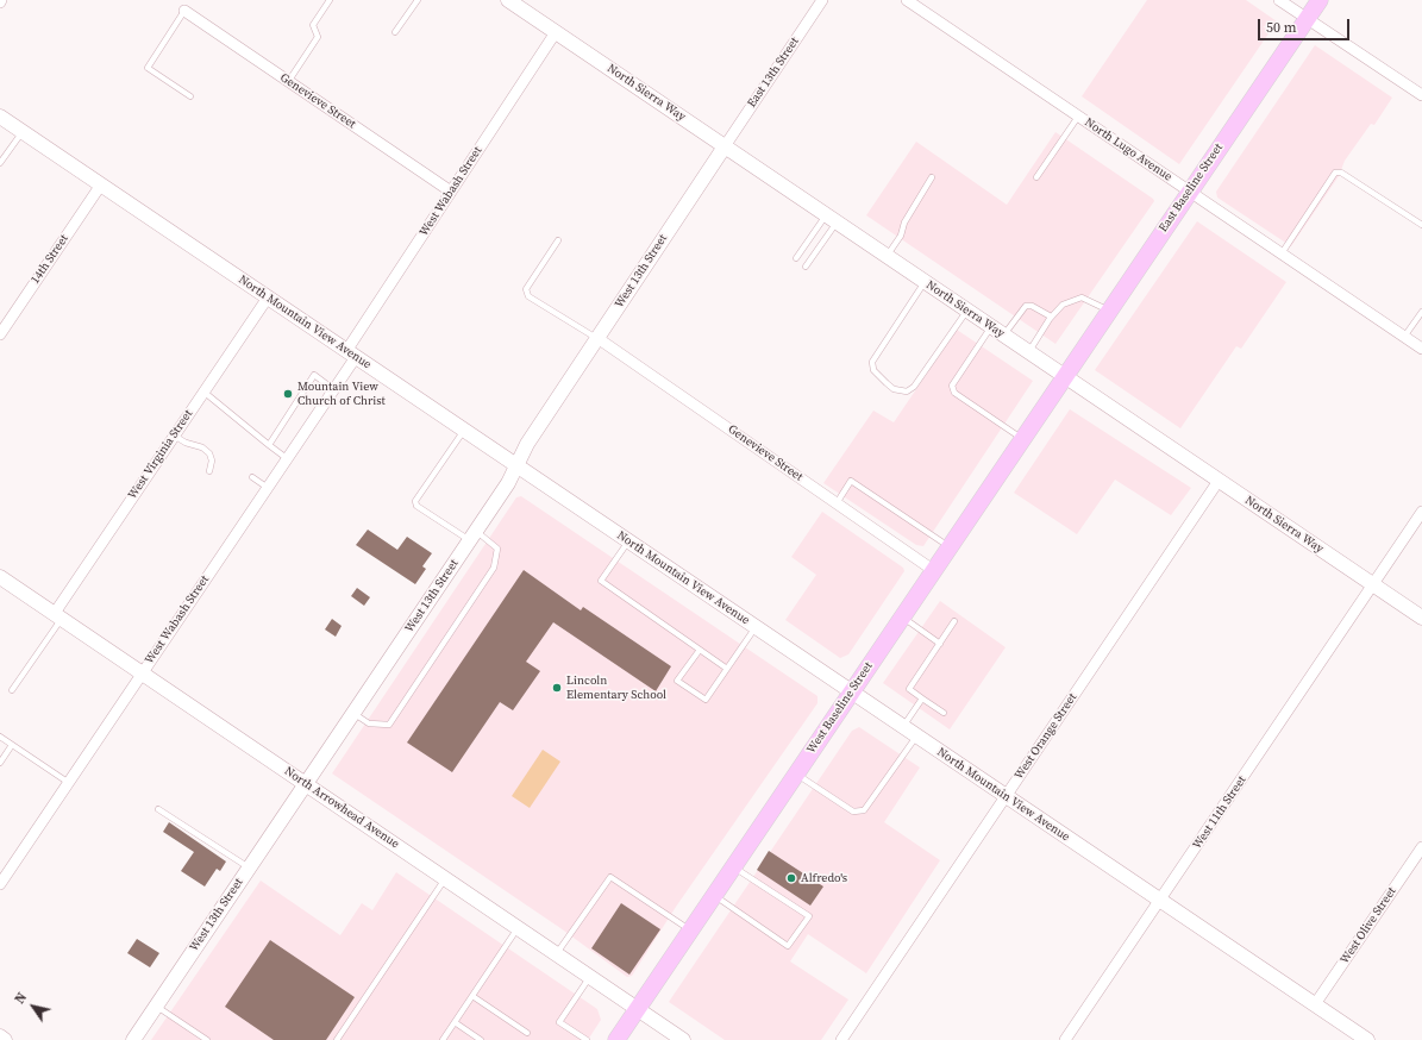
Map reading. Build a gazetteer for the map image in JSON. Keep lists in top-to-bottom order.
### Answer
{
  "streets": {
    "main road": ["East Baseline Street", "West Baseline Street"],
    "street": [
      "East 13th Street",
      "North Sierra Way",
      "Genevieve Street",
      "North Lugo Avenue",
      "West Wabash Street",
      "14th Street",
      "West 13th Street",
      "North Mountain View Avenue",
      "West Virginia Street",
      "West Orange Street",
      "North Arrowhead Avenue",
      "West 11th Street",
      "West Olive Street"
    ]
  },
  "crossings": [
    ["East 13th Street", "North Sierra Way"],
    ["East 13th Street", "West 13th Street"],
    ["North Sierra Way", "East Baseline Street"],
    ["North Sierra Way", "West Wabash Street"],
    ["North Sierra Way", "West 13th Street"],
    ["North Sierra Way", "West Baseline Street"],
    ["North Sierra Way", "West Orange Street"],
    ["North Sierra Way", "West 11th Street"],
    ["Genevieve Street", "West Wabash Street"],
    ["Genevieve Street", "West 13th Street"],
    ["Genevieve Street", "West Baseline Street"],
    ["North Lugo Avenue", "East Baseline Street"],
    ["East Baseline Street", "West Baseline Street"],
    ["West Wabash Street", "North Mountain View Avenue"],
    ["West Wabash Street", "North Arrowhead Avenue"],
    ["14th Street", "North Mountain View Avenue"],
    ["West 13th Street", "North Mountain View Avenue"],
    ["West 13th Street", "North Arrowhead Avenue"],
    ["North Mountain View Avenue", "West Virginia Street"],
    ["North Mountain View Avenue", "West Baseline Street"],
    ["North Mountain View Avenue", "West Orange Street"],
    ["North Mountain View Avenue", "West 11th Street"],
    ["North Mountain View Avenue", "West Olive Street"],
    ["West Virginia Street", "North Arrowhead Avenue"],
    ["West Baseline Street", "North Arrowhead Avenue"]
  ],
  "places": ["Mountain View Church of Christ", "Lincoln Elementary School", "Alfredo's"],
  "scale_bar": "50 m",
  "north": "top left"
}
